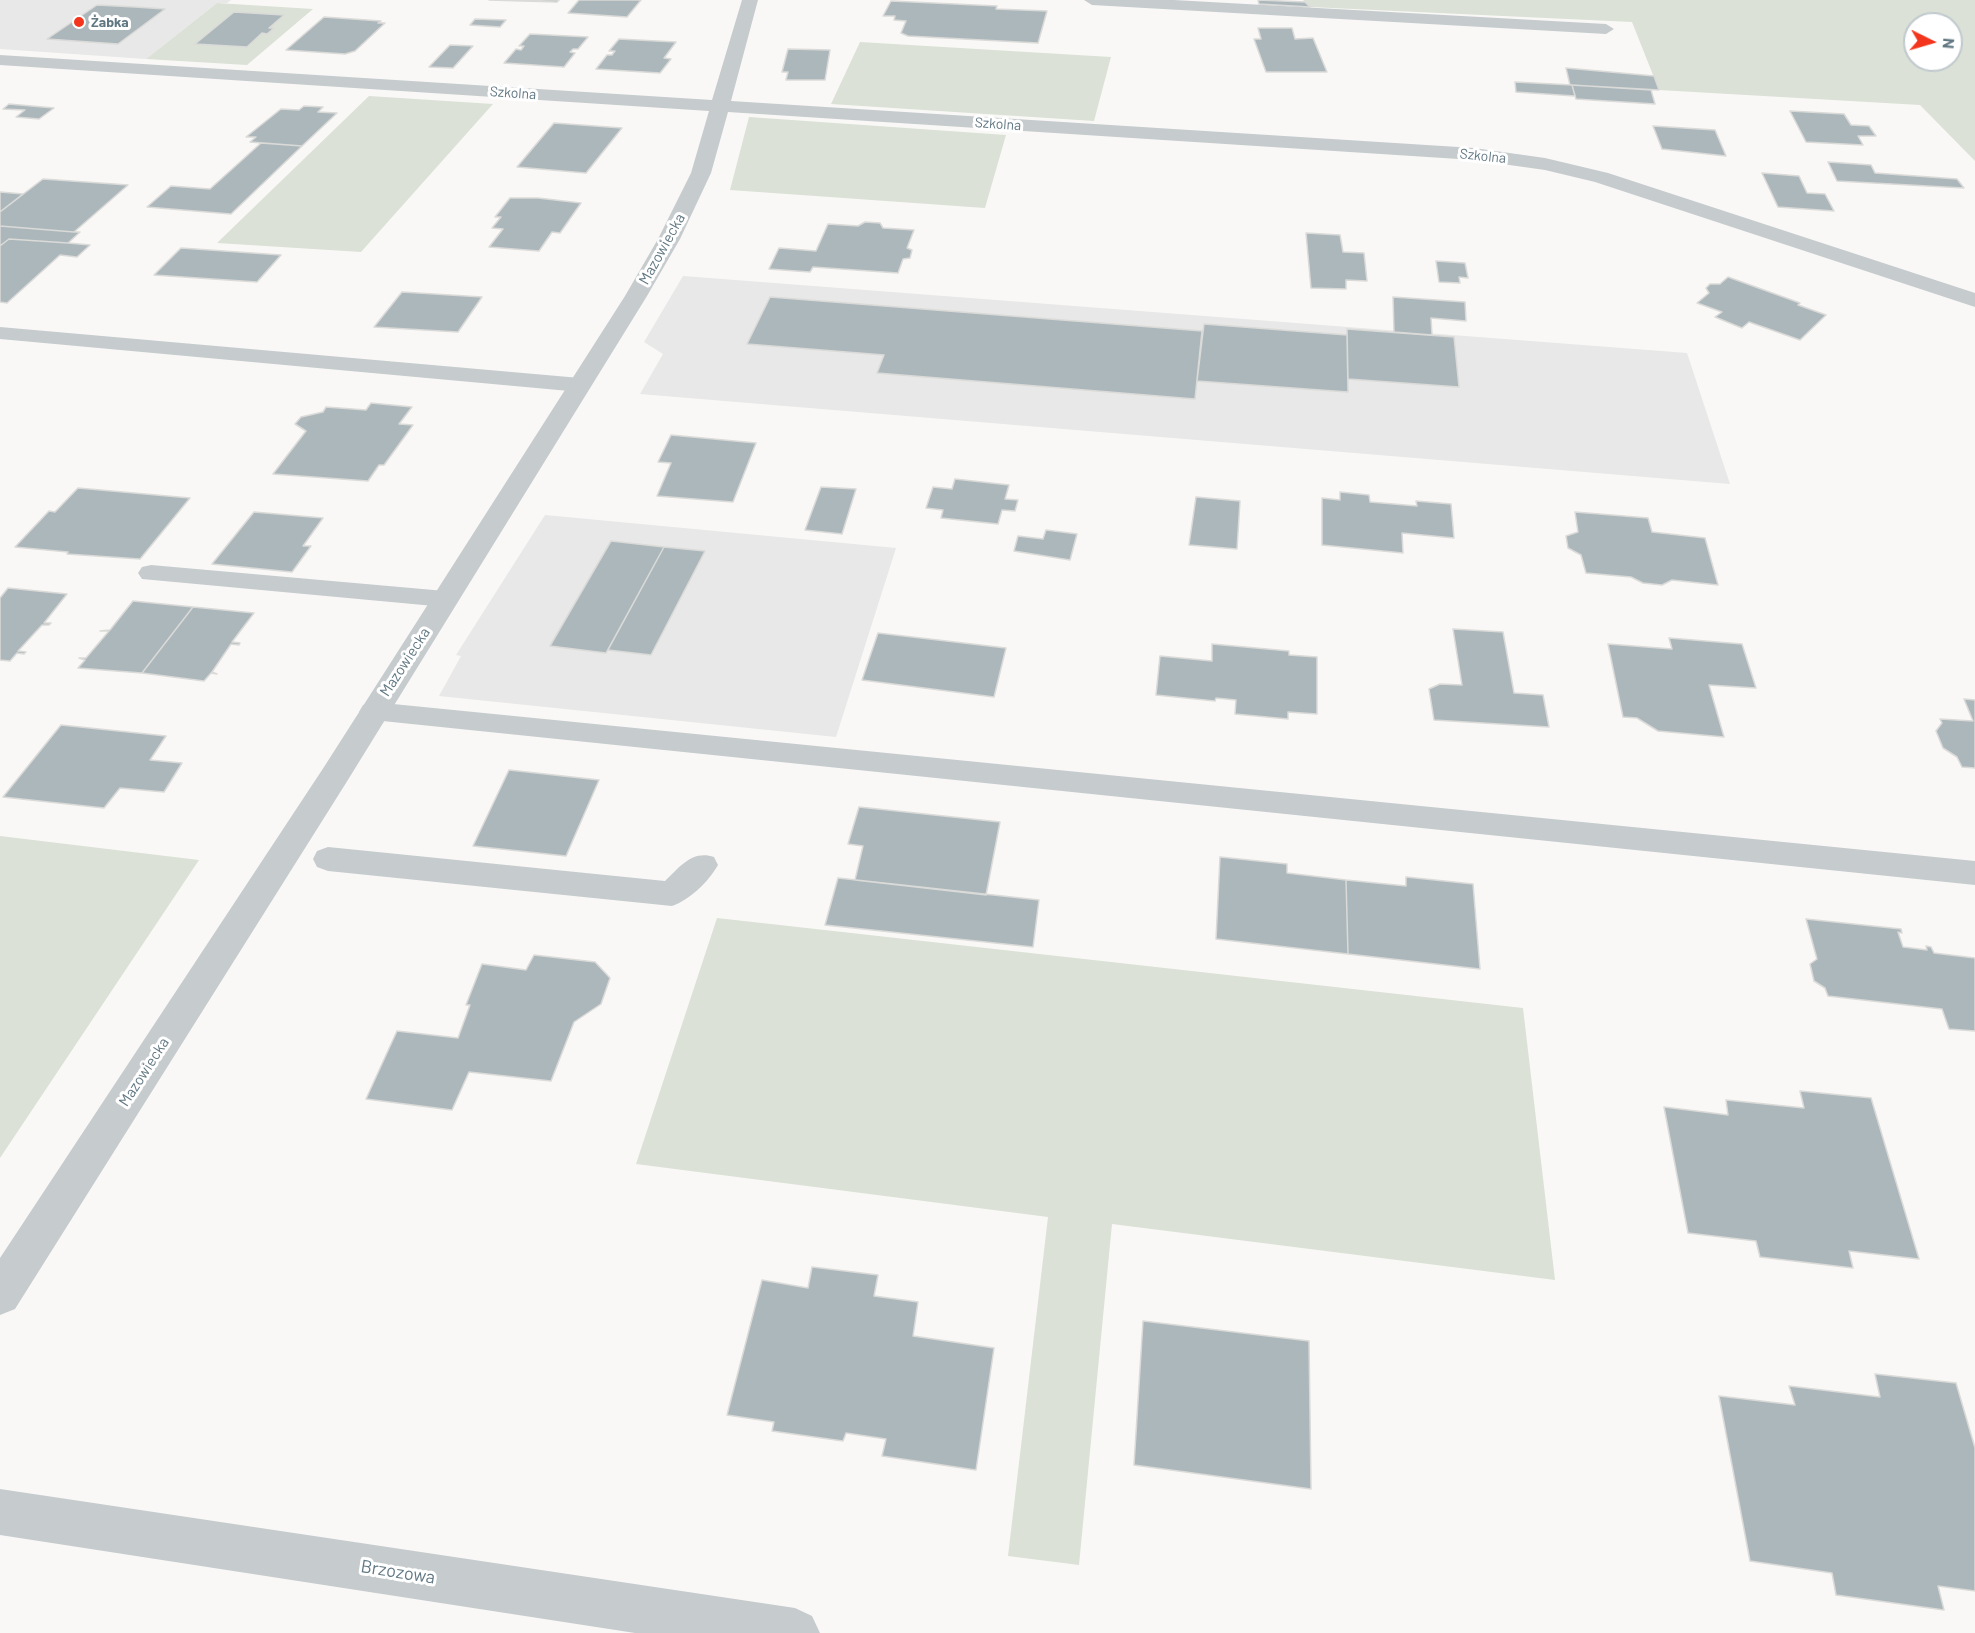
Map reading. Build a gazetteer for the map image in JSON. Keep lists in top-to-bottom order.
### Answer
{
  "streets": {
    "street": ["Szkolna", "Mazowiecka", "Brzozowa"]
  },
  "crossings": [
    ["Szkolna", "Mazowiecka"]
  ],
  "places": ["Żabka"],
  "north": "right"
}
